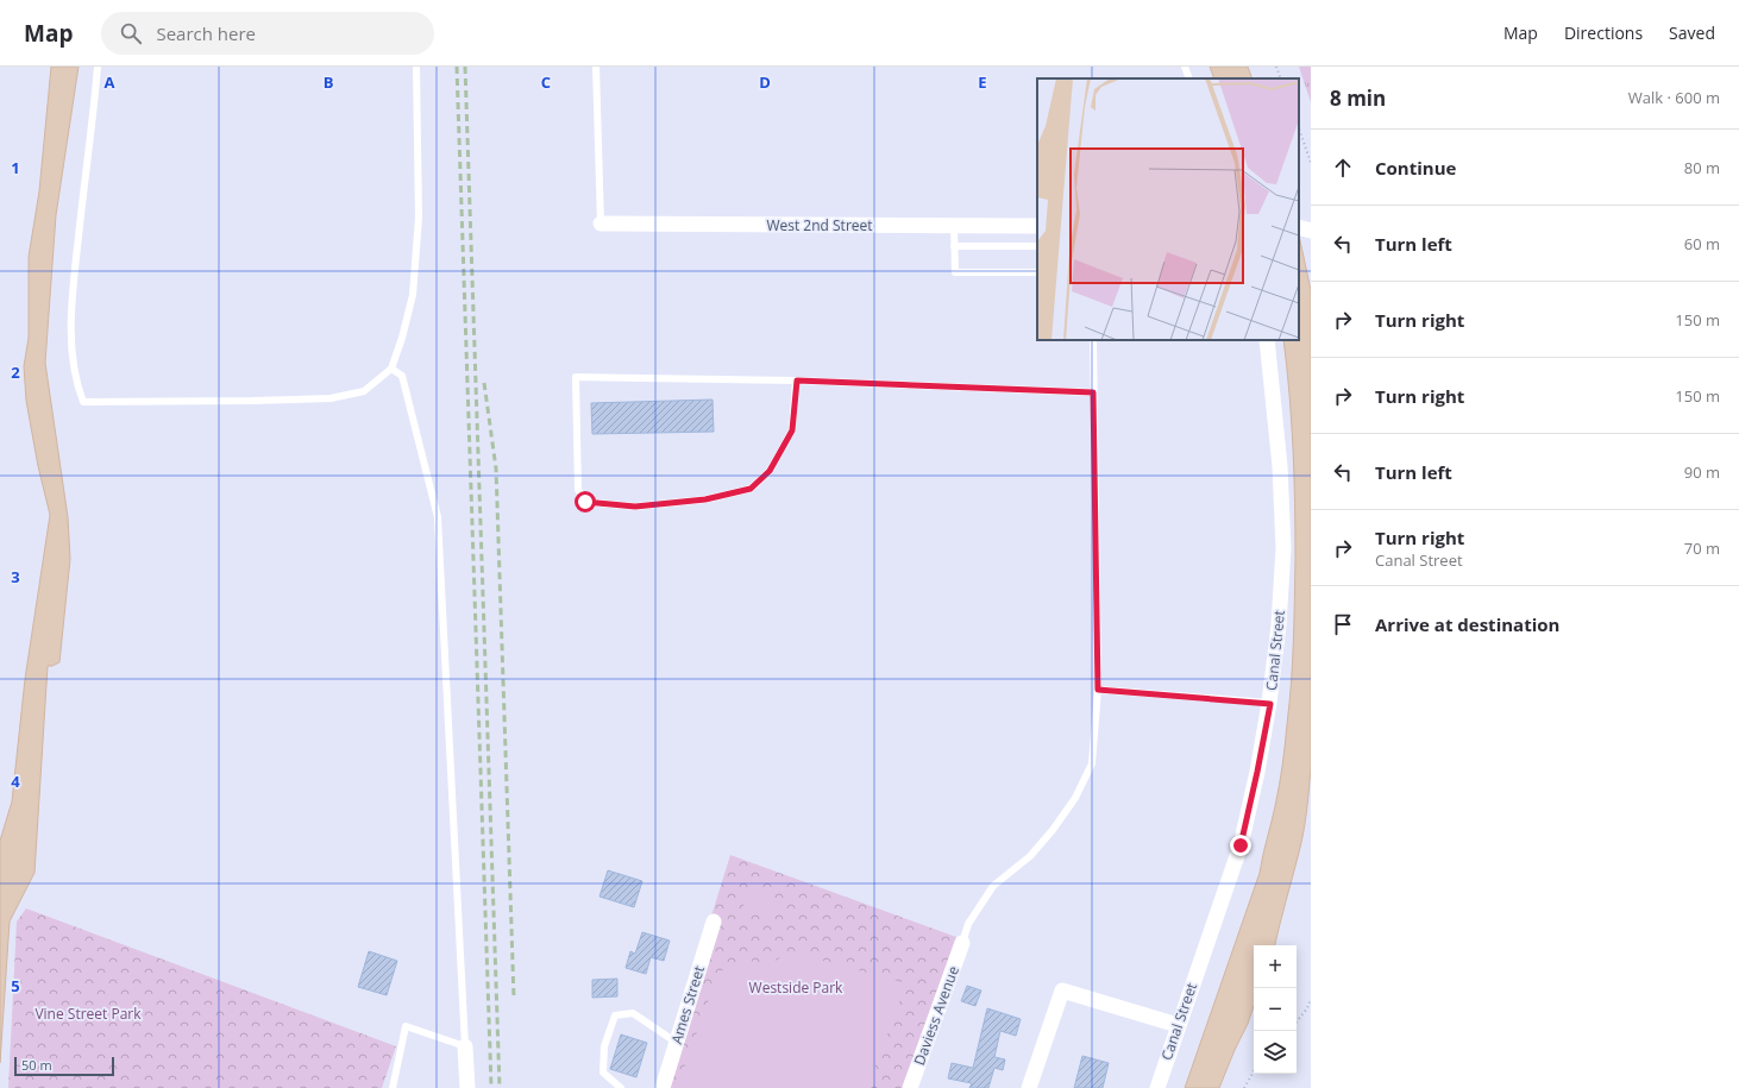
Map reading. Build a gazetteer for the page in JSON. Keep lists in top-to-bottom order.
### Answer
{
  "streets": {
    "street": [
      "West 2nd Street",
      "Canal Street",
      "Ames Street",
      "Daviess Avenue"
    ]
  },
  "parks": ["Westside Park", "Vine Street Park"],
  "scale_bar": "50 m",
  "page": {
    "header": "Map",
    "search": "Search here",
    "nav": ["Map", "Directions", "Saved"],
    "heading": ["8 min", "Walk · 600 m"],
    "list": [
      ["Continue", "80 m"],
      ["Turn left", "60 m"],
      ["Turn right", "150 m"],
      ["Turn right", "150 m"],
      ["Turn left", "90 m"],
      ["Turn right", "Canal Street", "70 m"],
      "Arrive at destination"
    ],
    "map_buttons": ["+", "−"],
    "scale": "50 m"
  },
  "grid": {
    "columns": [
      "A",
      "B",
      "C",
      "D",
      "E"
    ],
    "rows": [
      "1",
      "2",
      "3",
      "4",
      "5"
    ]
  }
}
